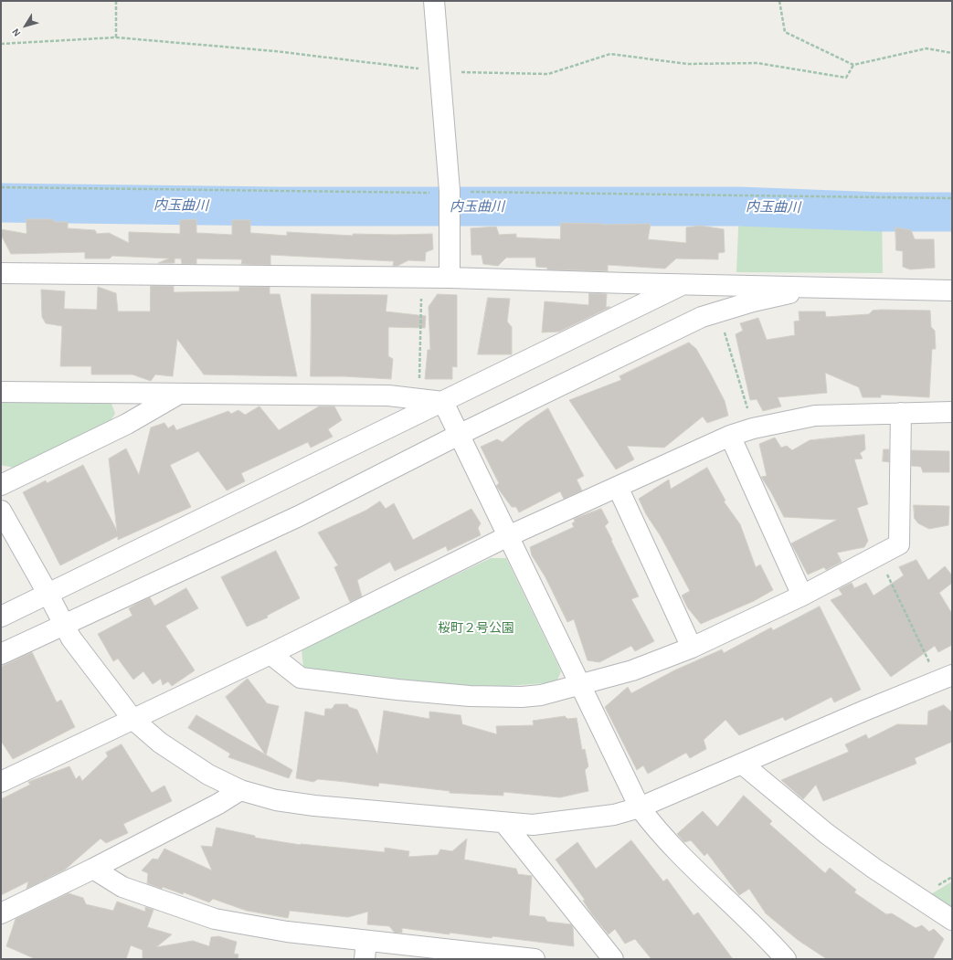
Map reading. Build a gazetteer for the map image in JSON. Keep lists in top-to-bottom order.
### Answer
{
  "water": ["内玉曲川"],
  "parks": ["桜町２号公園"],
  "north": "bottom left"
}
